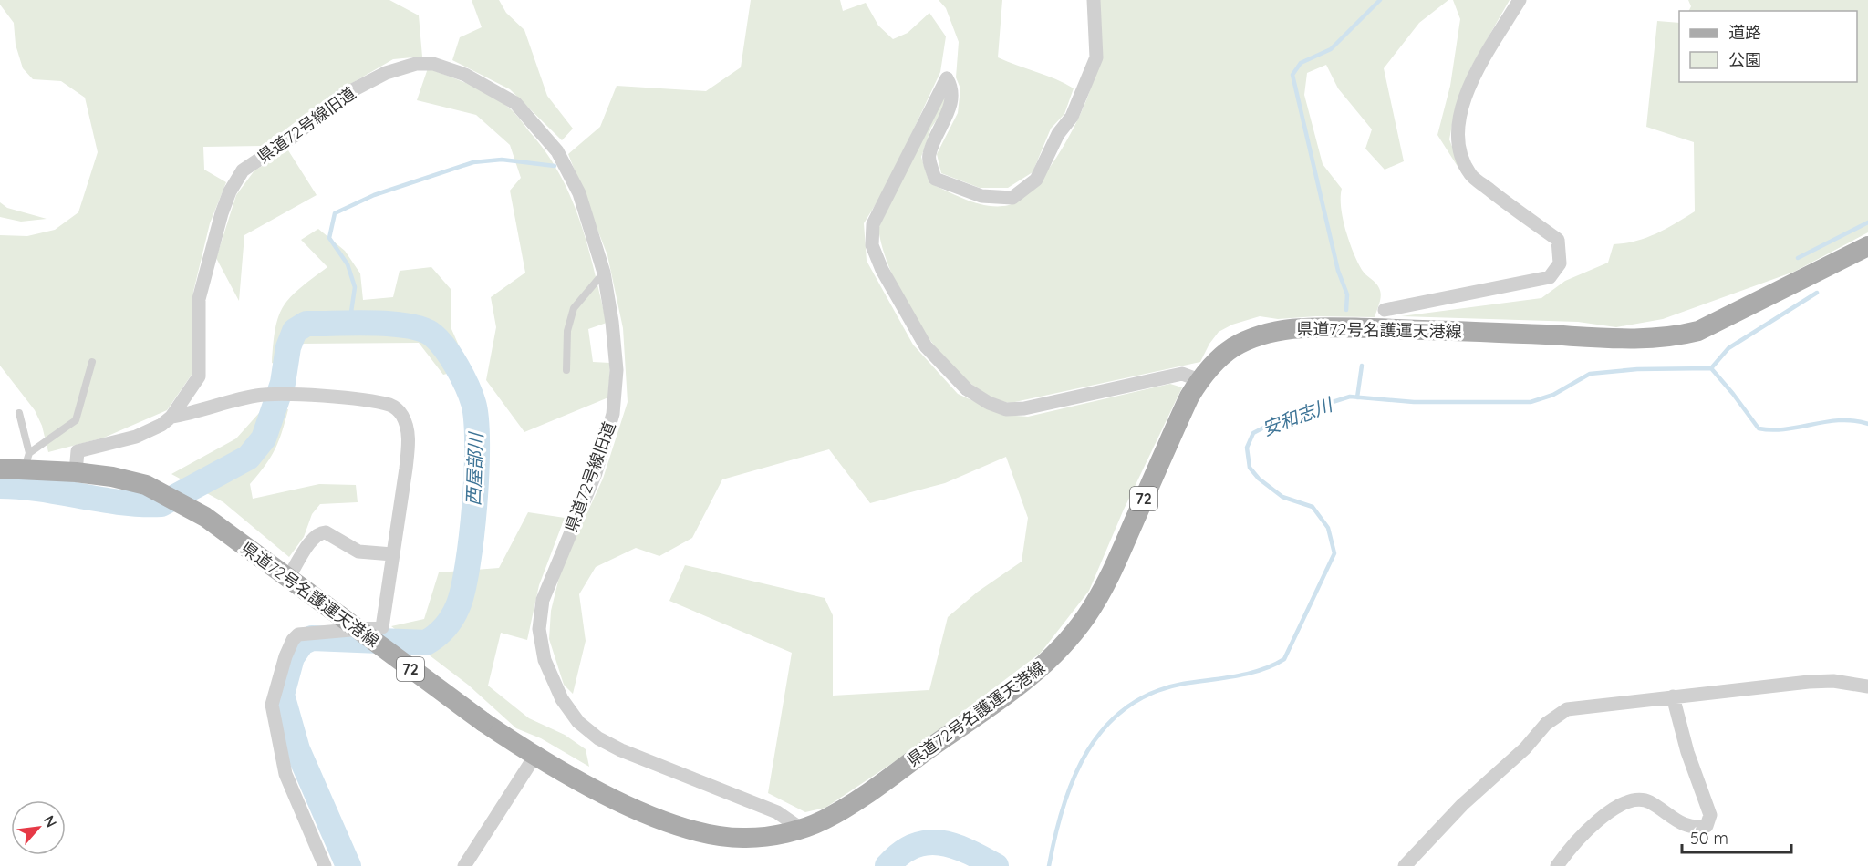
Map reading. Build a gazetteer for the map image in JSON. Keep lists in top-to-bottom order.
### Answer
{
  "streets": {
    "main road": ["県道72号名護運天港線", "72"],
    "street": ["県道72号線旧道"]
  },
  "crossings": [
    ["県道72号線旧道", "県道72号名護運天港線"]
  ],
  "water": ["安和志川", "西屋部川"],
  "legend": ["道路", "公園"],
  "scale_bar": "50 m",
  "north": "top right"
}
